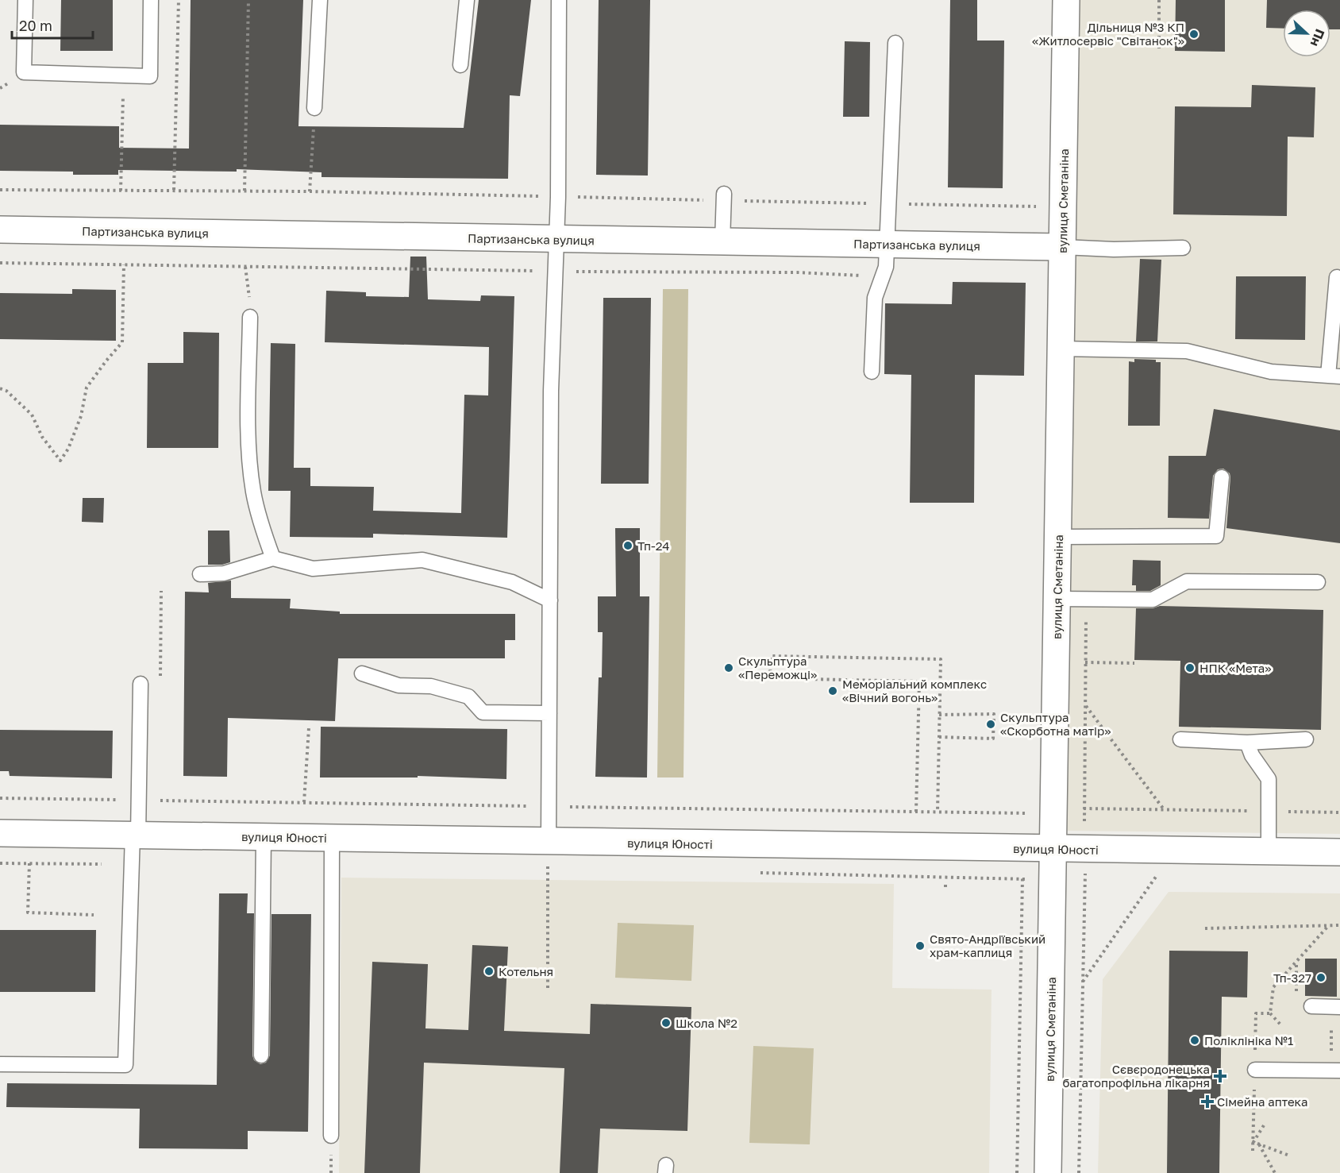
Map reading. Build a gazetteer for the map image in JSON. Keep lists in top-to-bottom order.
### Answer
{
  "streets": {
    "street": ["вулиця Сметаніна", "Партизанська вулиця", "вулиця Юності"]
  },
  "crossings": [
    ["вулиця Сметаніна", "Партизанська вулиця"],
    ["вулиця Сметаніна", "вулиця Юності"]
  ],
  "places": {
    "other": [
      "Дільниця №3 КП «Житлосервіс \"Світанок\"»",
      "Тп-24",
      "Скульптура «Переможці»",
      "НПК «Мета»",
      "Меморіальний комплекс «Вічний вогонь»",
      "Скульптура «Скорботна матір»",
      "Свято-Андріївський храм-каплиця",
      "Котельня",
      "Тп-327",
      "Школа №2",
      "Поліклініка №1"
    ],
    "health": ["Сєвєродонецька багатопрофільна лікарня", "Сімейна аптека"]
  },
  "scale_bar": "20 m",
  "north": "right"
}
